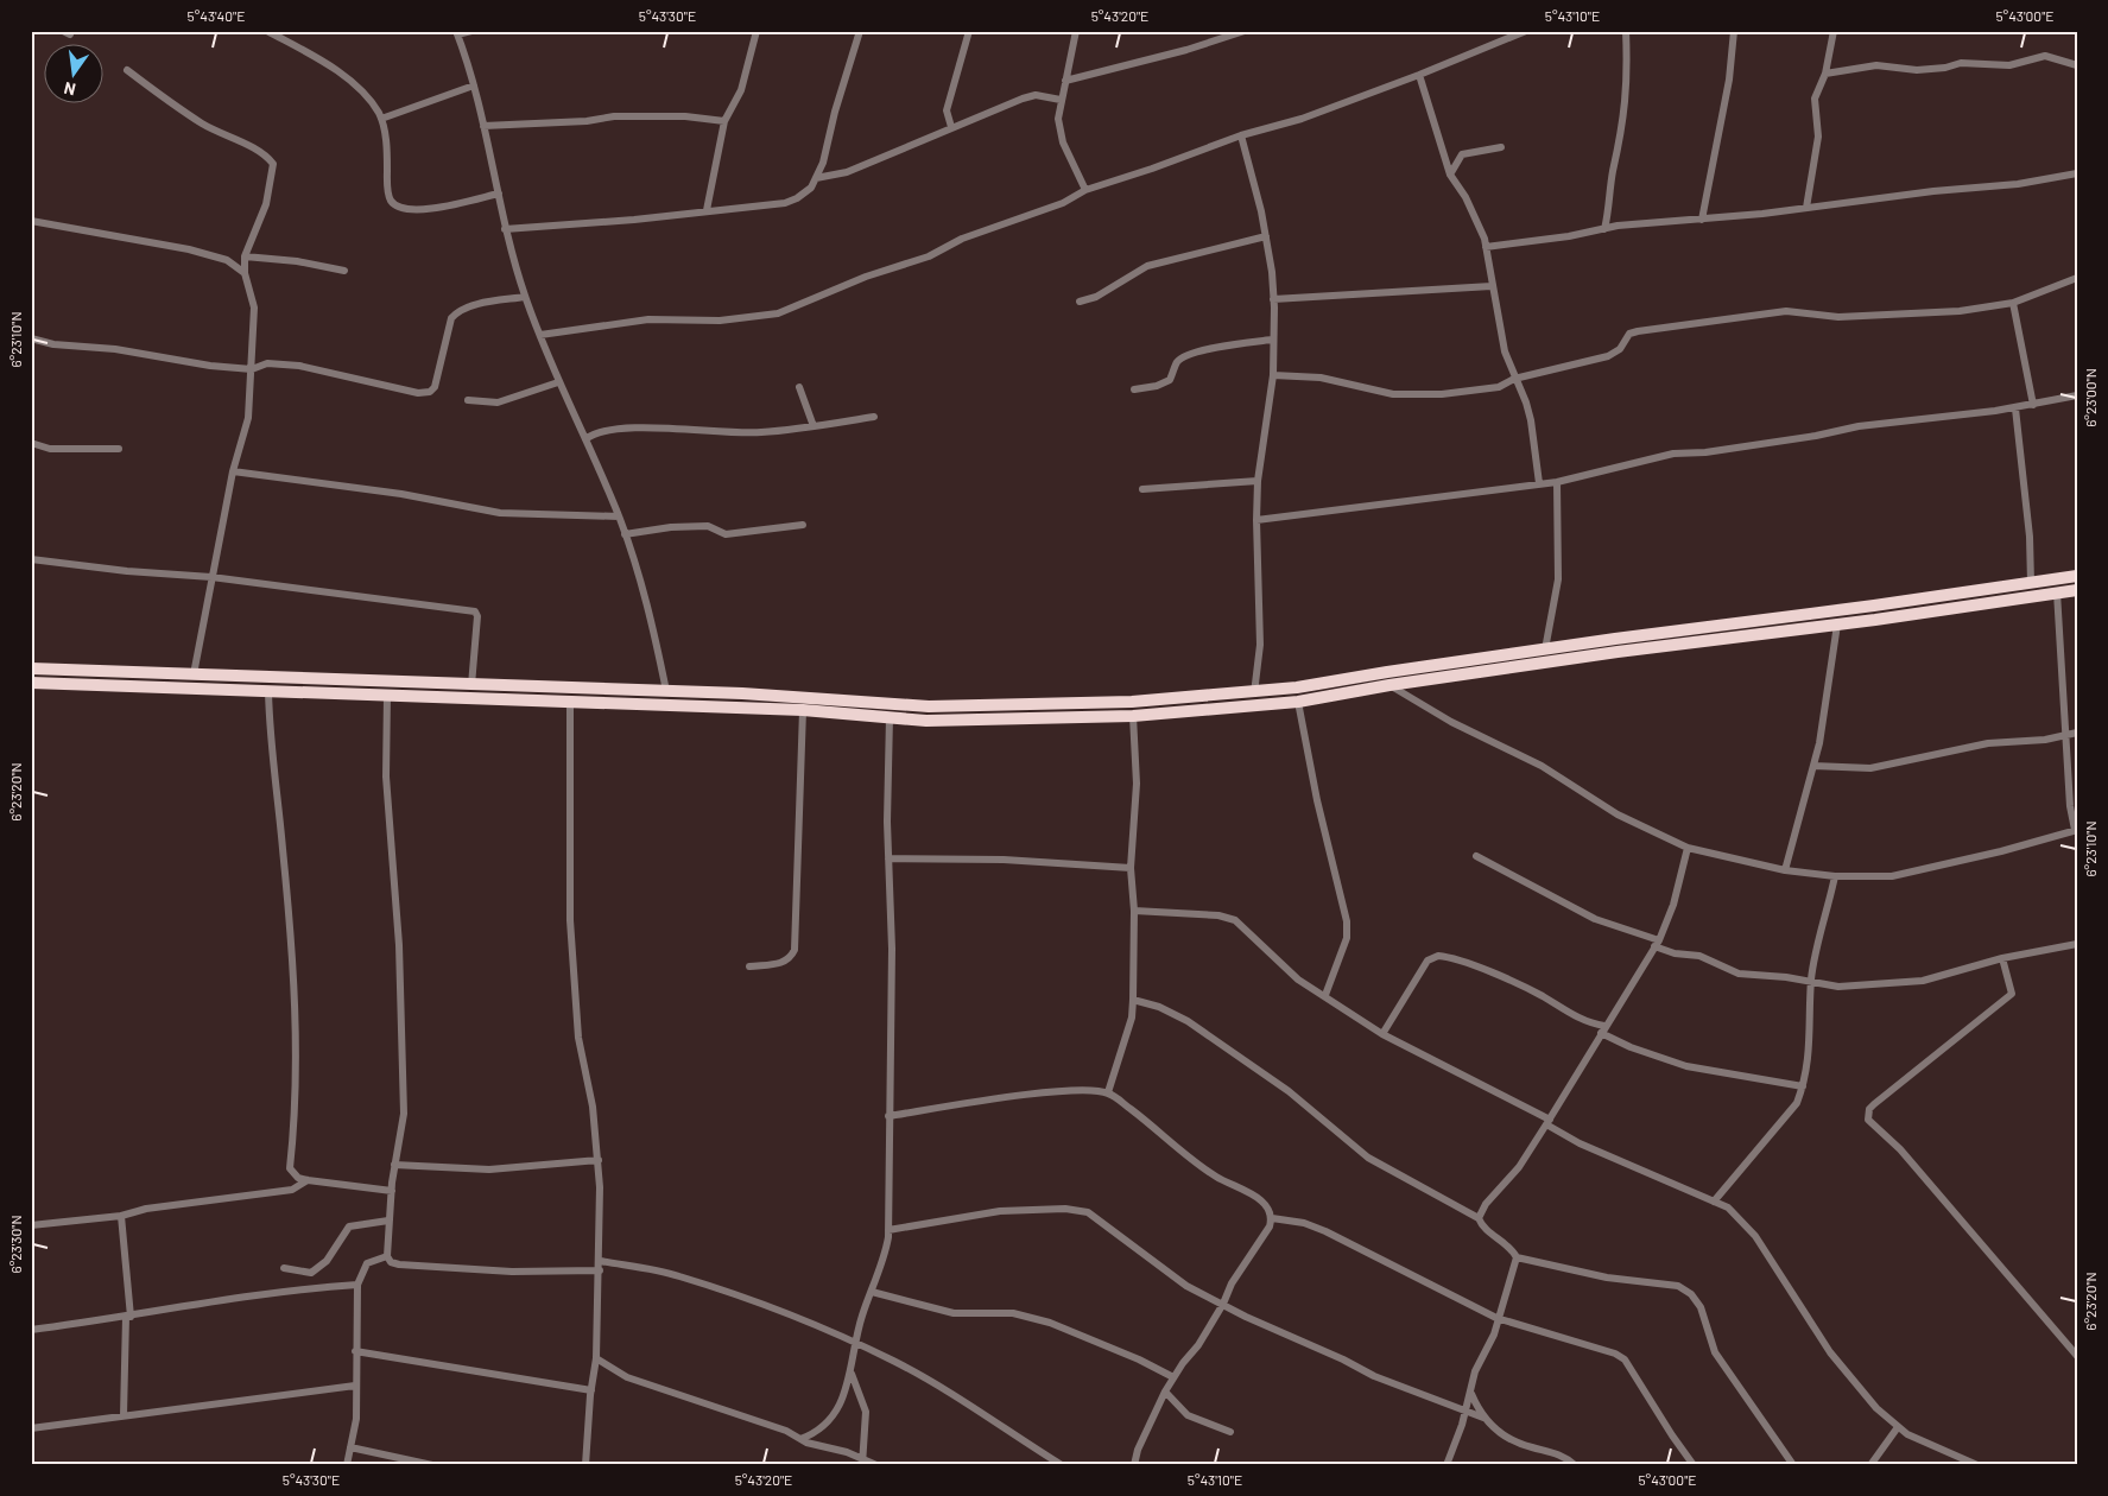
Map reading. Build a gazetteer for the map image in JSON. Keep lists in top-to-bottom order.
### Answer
{
  "north": "bottom",
  "coordinates": [
    "5°43'40\"E",
    "5°43'30\"E",
    "5°43'20\"E",
    "5°43'10\"E",
    "5°43'00\"E",
    "6°23'10\"N",
    "6°23'00\"N",
    "6°23'20\"N",
    "6°23'30\"N"
  ]
}
